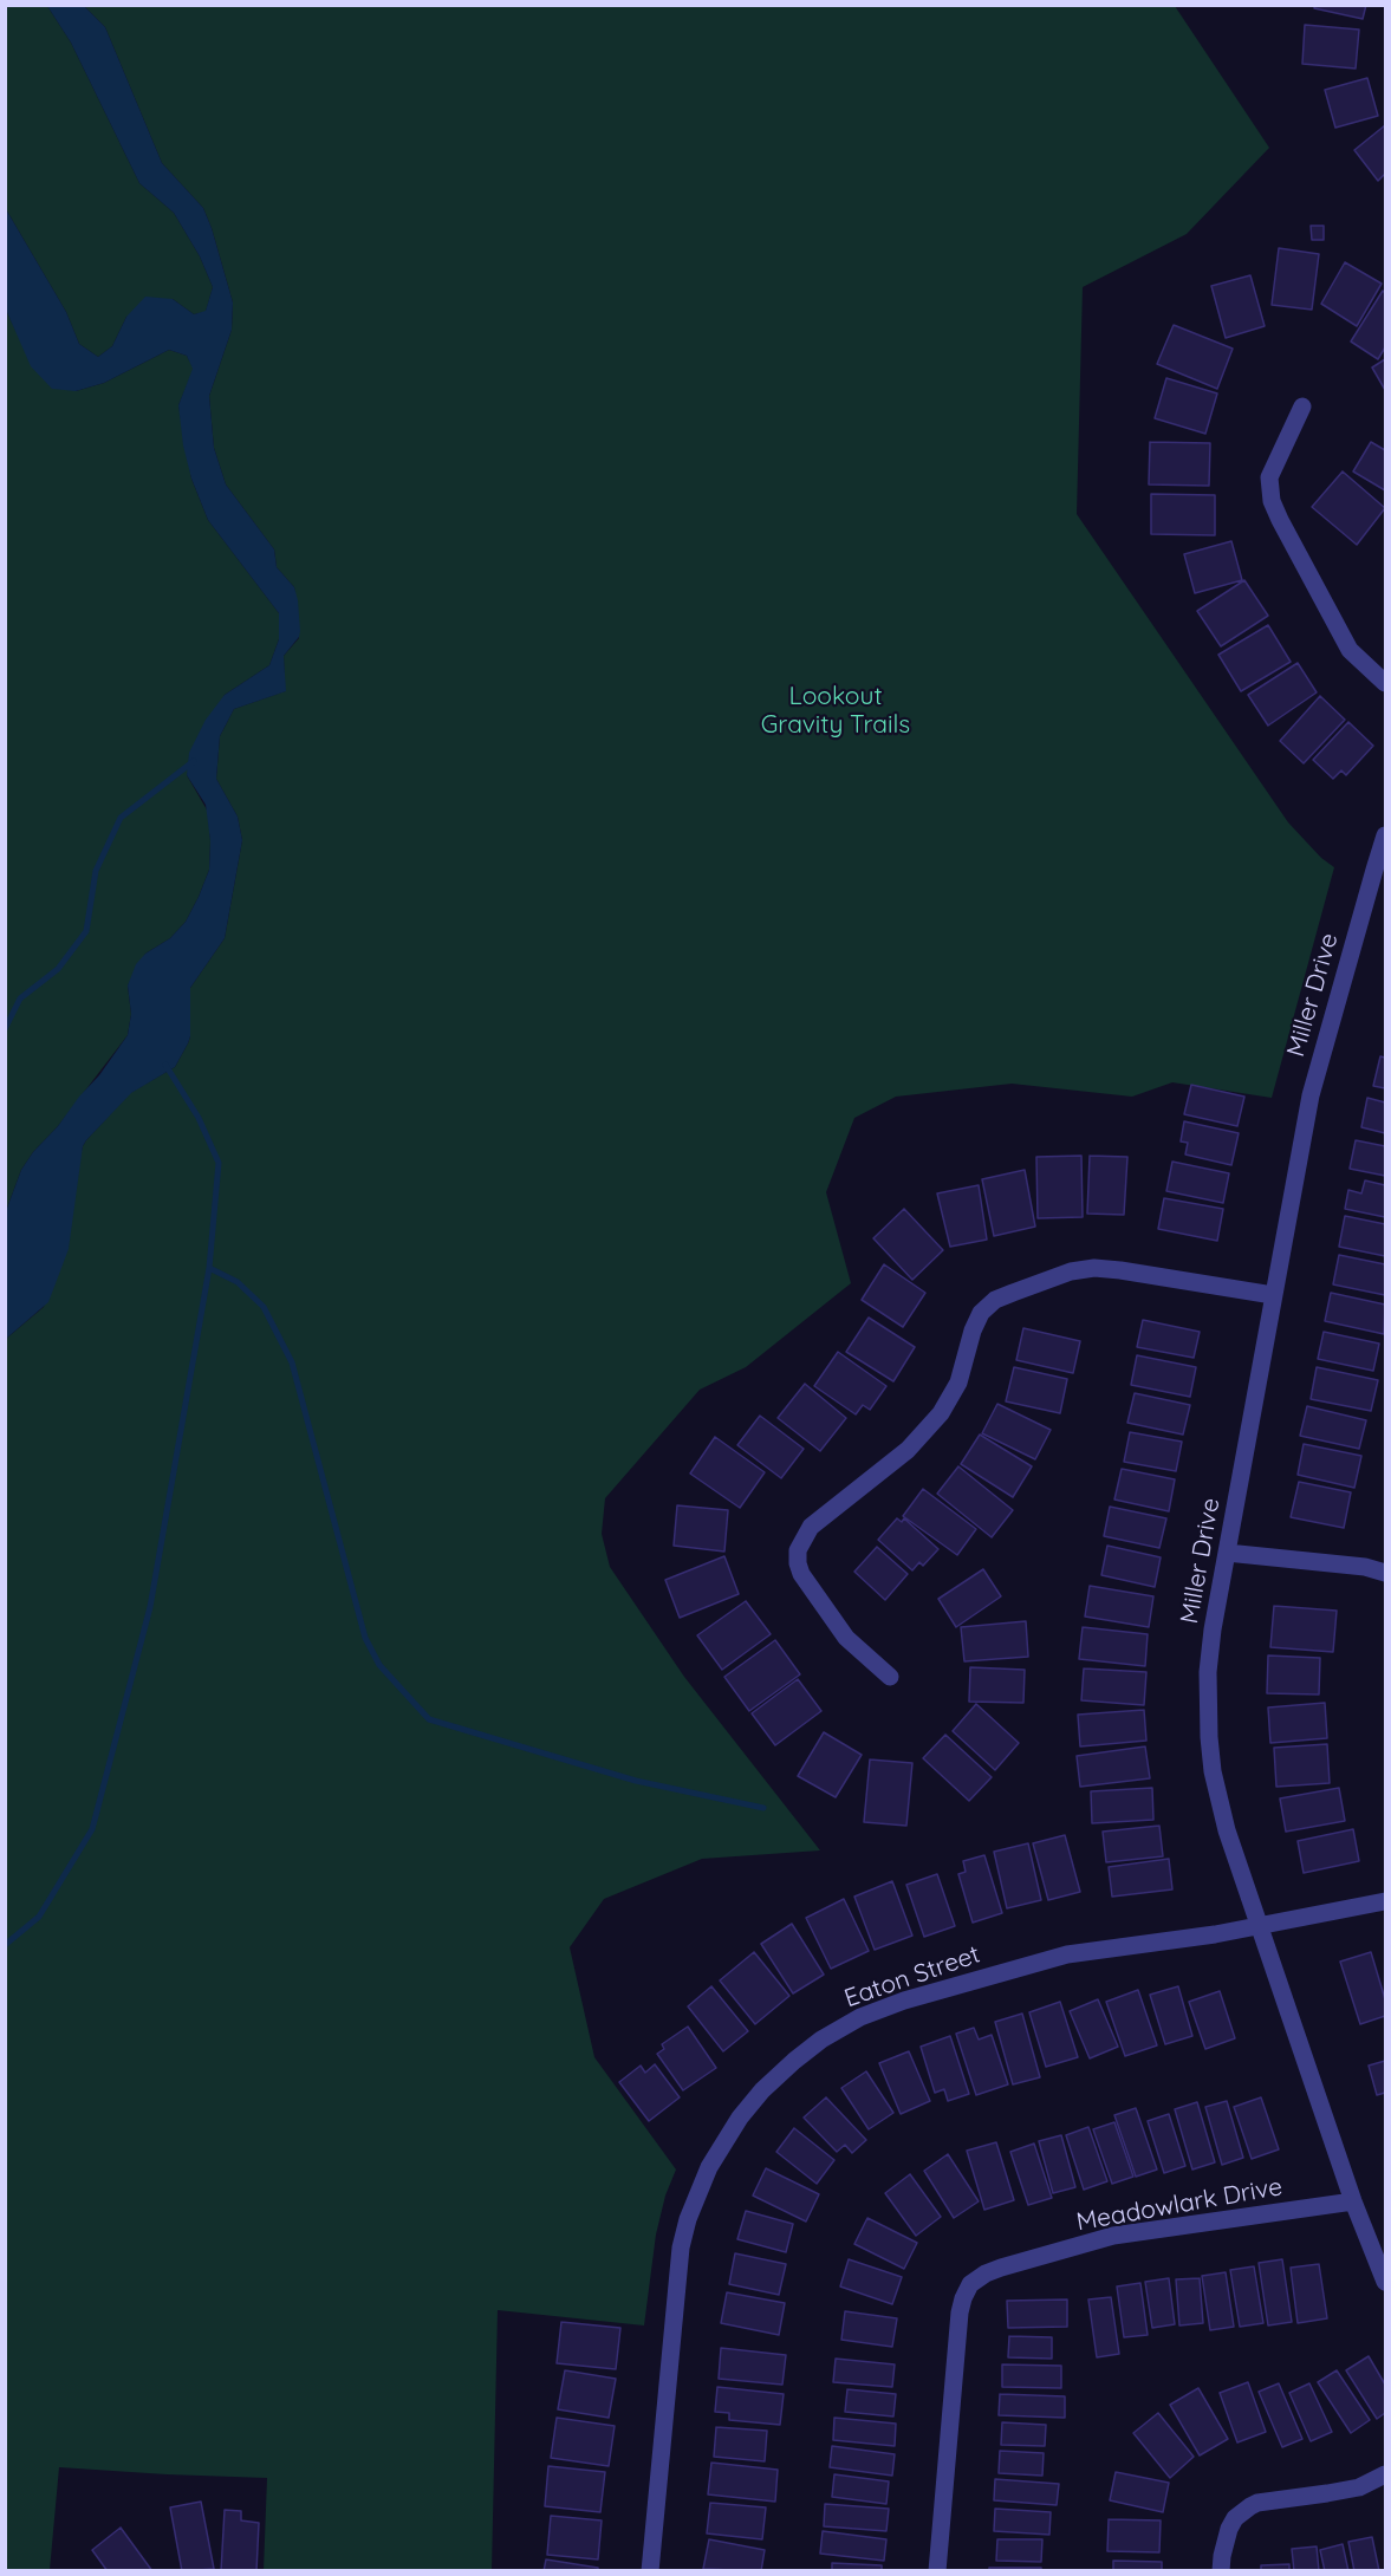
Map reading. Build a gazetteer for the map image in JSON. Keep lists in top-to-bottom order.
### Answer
{
  "streets": {
    "street": ["Miller Drive", "Eaton Street", "Meadowlark Drive"]
  },
  "crossings": [
    ["Miller Drive", "Eaton Street"],
    ["Miller Drive", "Meadowlark Drive"]
  ],
  "parks": ["Lookout Gravity Trails"]
}
